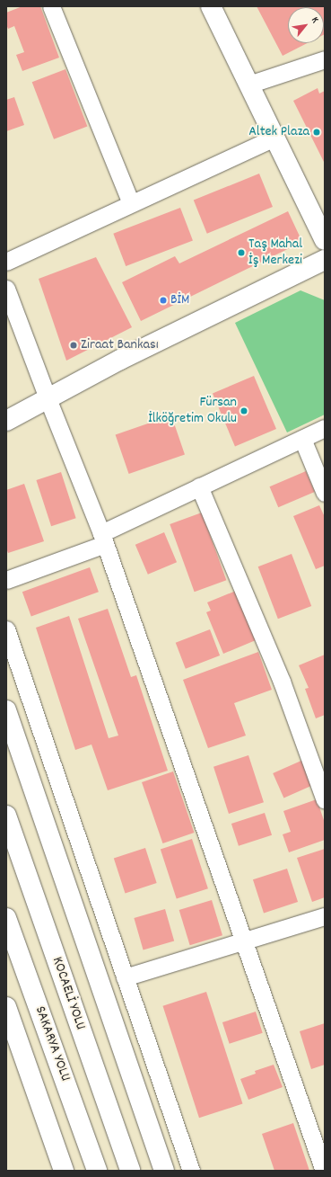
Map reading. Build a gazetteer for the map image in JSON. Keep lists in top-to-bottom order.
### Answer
{
  "streets": {
    "main road": ["KOCAELİ YOLU", "SAKARYA YOLU"]
  },
  "places": [
    "Altek Plaza",
    "Taş Mahal İş Merkezi",
    "BİM",
    "Ziraat Bankası",
    "Fürsan İlköğretim Okulu"
  ],
  "north": "top right"
}
